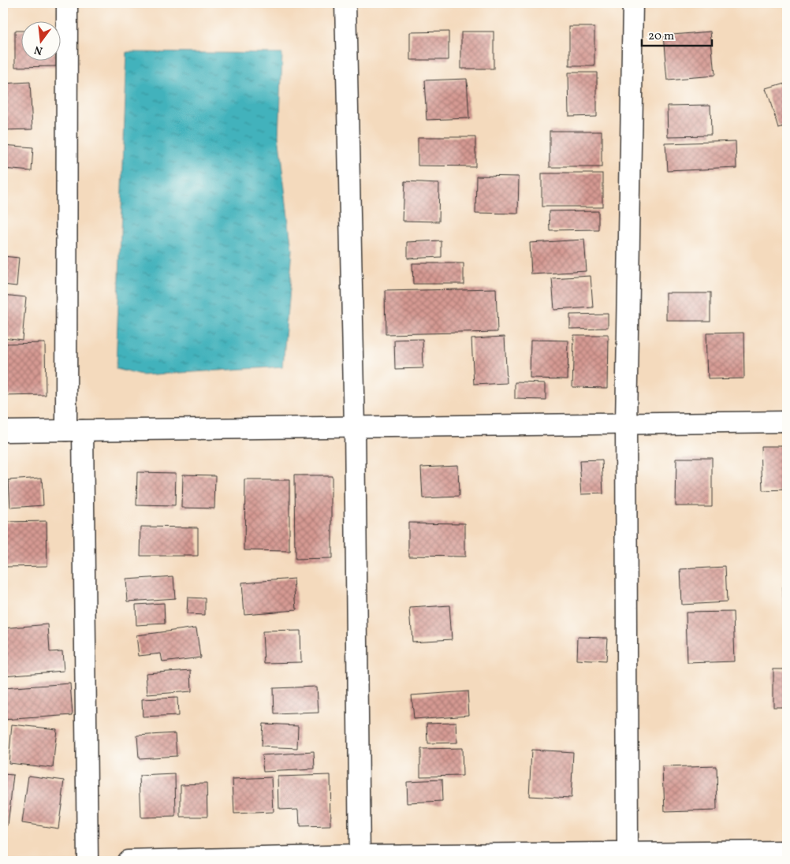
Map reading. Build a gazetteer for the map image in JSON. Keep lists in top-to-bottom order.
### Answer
{
  "scale_bar": "20 m",
  "north": "bottom"
}
